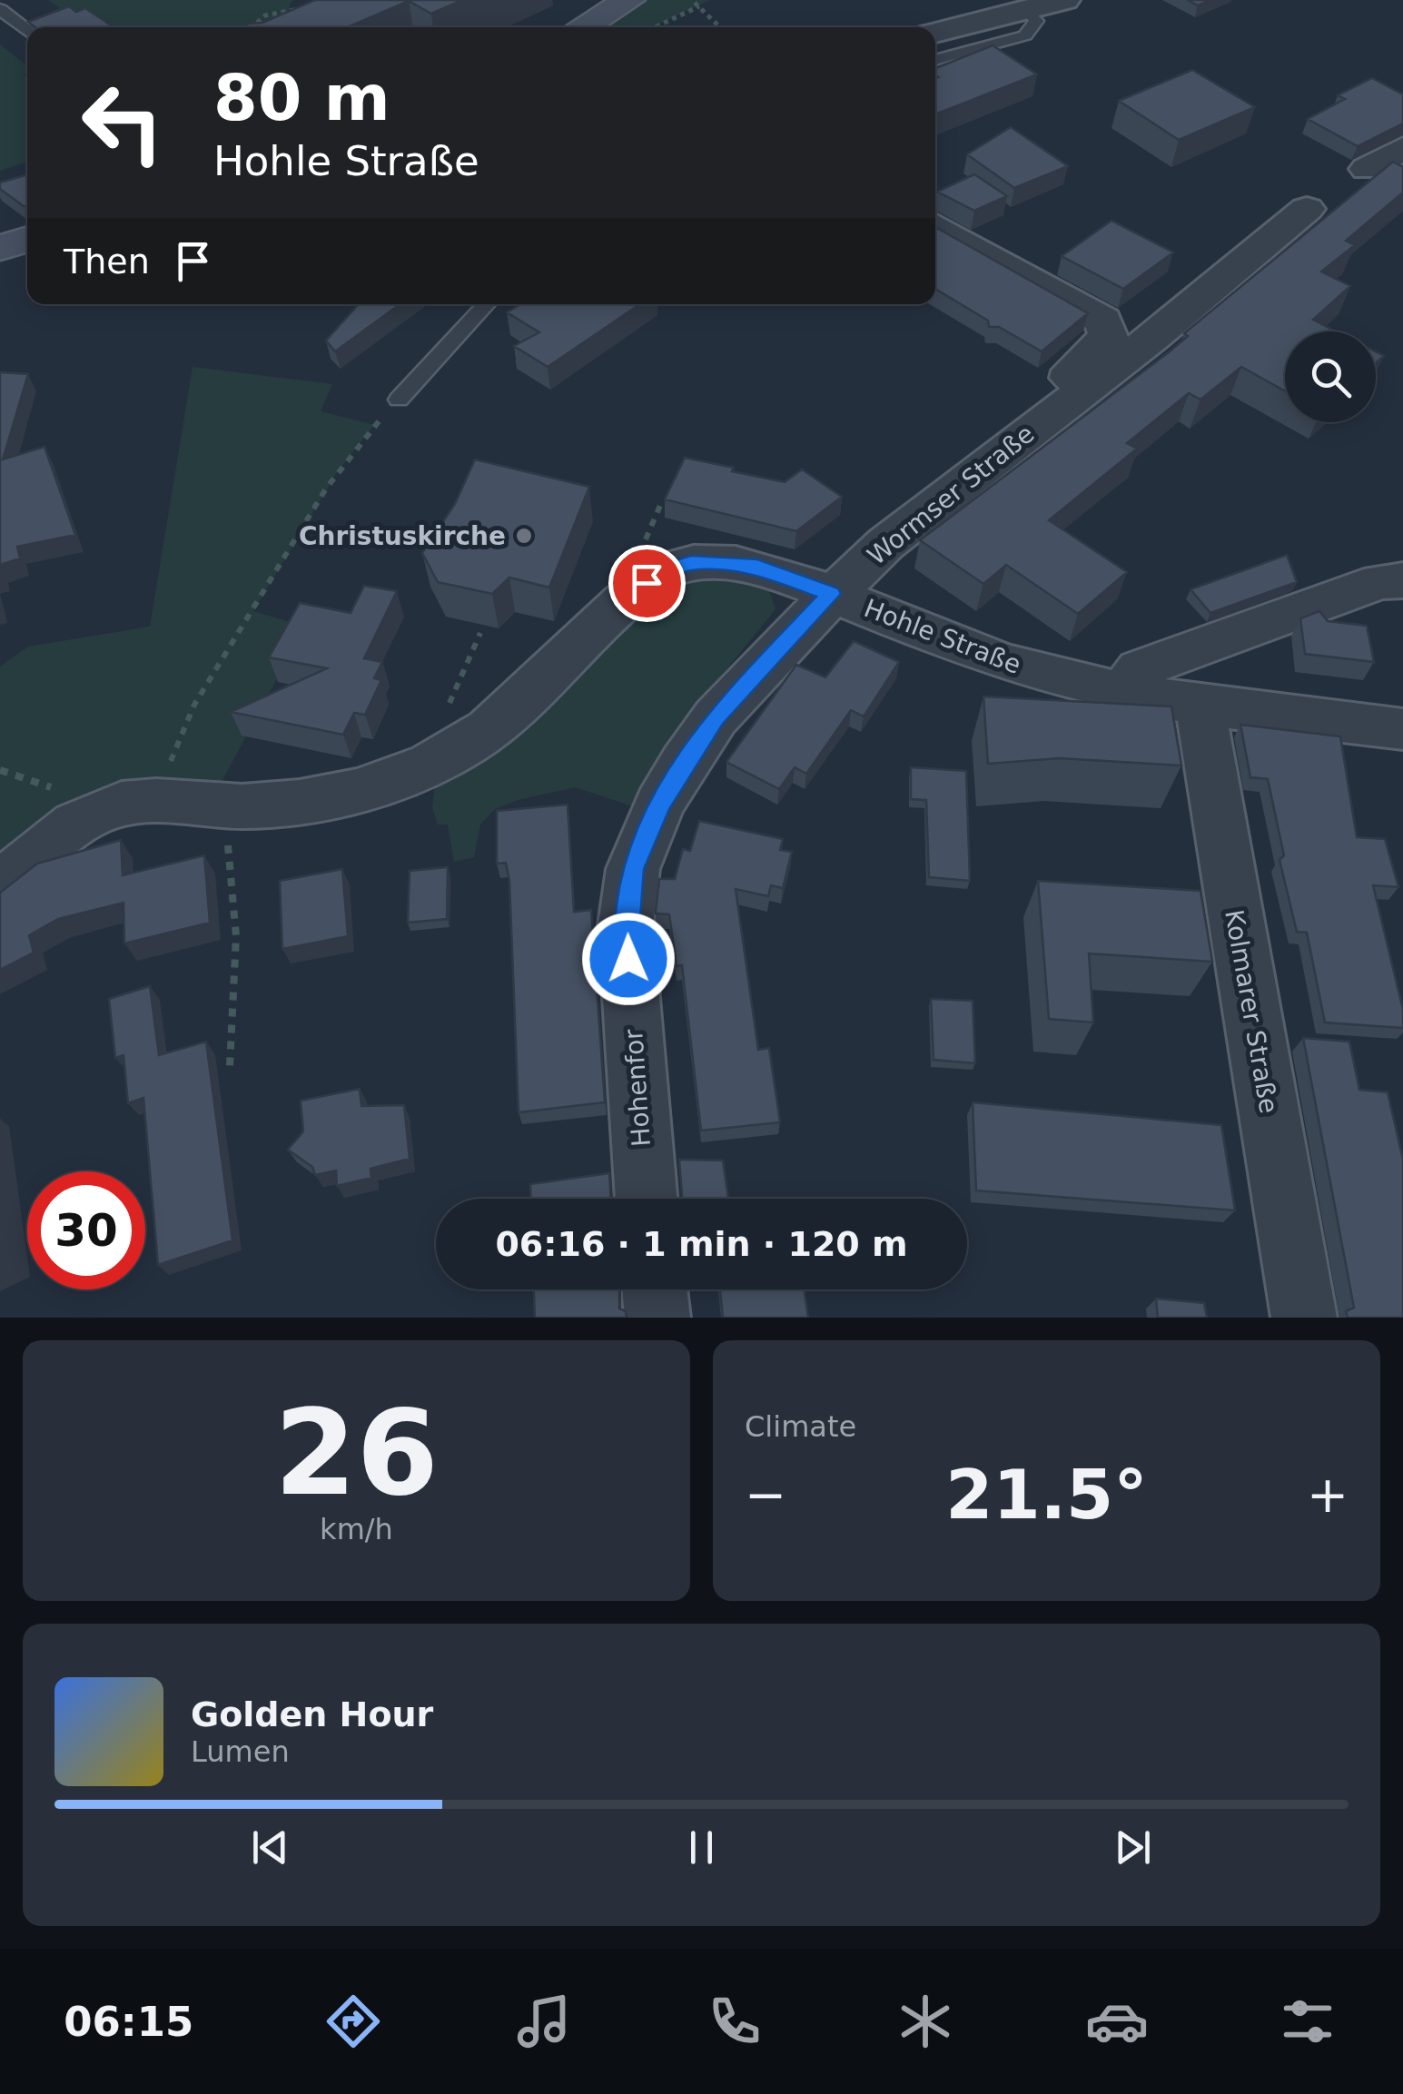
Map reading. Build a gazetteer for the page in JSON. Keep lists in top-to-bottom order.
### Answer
{
  "streets": {
    "street": [
      "Wormser Straße",
      "Hohle Straße",
      "Kolmarer Straße",
      "Hohenfor"
    ]
  },
  "crossings": [
    ["Wormser Straße", "Hohle Straße"],
    ["Wormser Straße", "Hohenfor"],
    ["Hohle Straße", "Kolmarer Straße"],
    ["Hohle Straße", "Hohenfor"]
  ],
  "places": ["Christuskirche"],
  "page": {
    "turn": ["80 m", "Hohle Straße"],
    "then": "Then",
    "limit": "30",
    "trip": "06:16 · 1 min · 120 m",
    "tile": [
      ["26", "km/h"],
      "Climate"
    ],
    "heat": ["−", "21.5°", "+"],
    "song": ["Golden Hour", "Lumen"],
    "tabs": "06:15"
  }
}
